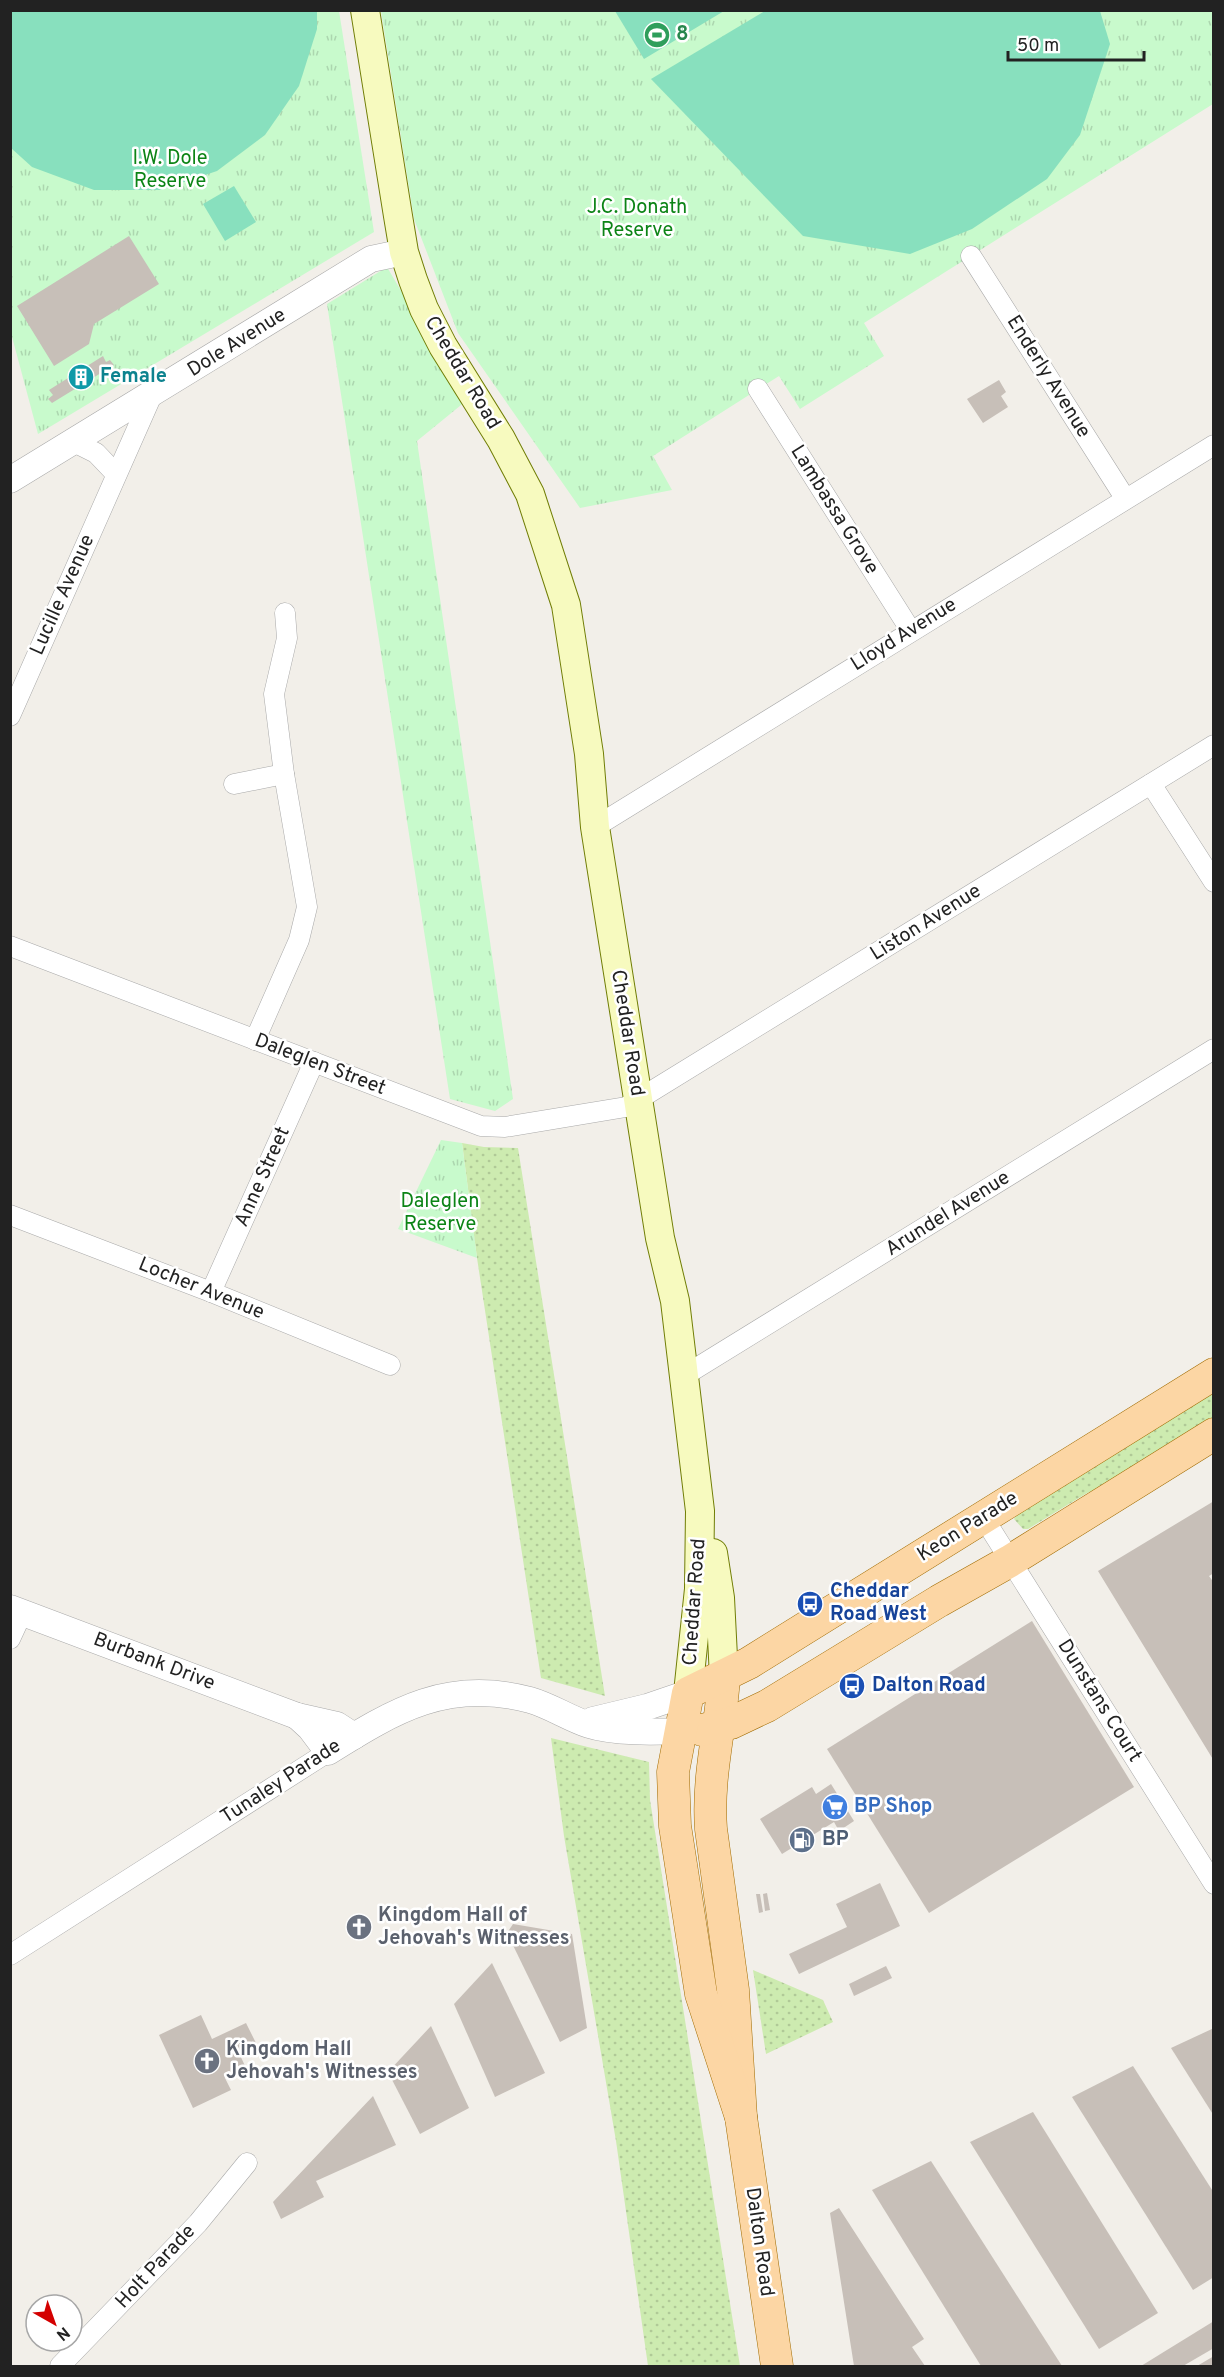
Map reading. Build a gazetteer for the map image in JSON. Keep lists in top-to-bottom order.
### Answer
{
  "streets": {
    "main road": ["Cheddar Road", "Keon Parade", "Dalton Road"],
    "street": [
      "Dole Avenue",
      "Enderly Avenue",
      "Lambassa Grove",
      "Lucille Avenue",
      "Lloyd Avenue",
      "Liston Avenue",
      "Daleglen Street",
      "Anne Street",
      "Arundel Avenue",
      "Locher Avenue",
      "Burbank Drive",
      "Dunstans Court",
      "Tunaley Parade",
      "Holt Parade"
    ]
  },
  "crossings": [
    ["Dole Avenue", "Cheddar Road"],
    ["Dole Avenue", "Lucille Avenue"],
    ["Cheddar Road", "Lloyd Avenue"],
    ["Cheddar Road", "Liston Avenue"],
    ["Cheddar Road", "Daleglen Street"],
    ["Cheddar Road", "Arundel Avenue"],
    ["Cheddar Road", "Keon Parade"],
    ["Cheddar Road", "Dalton Road"],
    ["Enderly Avenue", "Lloyd Avenue"],
    ["Lambassa Grove", "Lloyd Avenue"],
    ["Liston Avenue", "Daleglen Street"],
    ["Daleglen Street", "Anne Street"],
    ["Anne Street", "Locher Avenue"],
    ["Keon Parade", "Dunstans Court"],
    ["Keon Parade", "Dalton Road"],
    ["Burbank Drive", "Tunaley Parade"],
    ["Tunaley Parade", "Dalton Road"]
  ],
  "parks": ["I.W. Dole Reserve", "J.C. Donath Reserve", "Daleglen Reserve"],
  "places": {
    "sports": ["8"],
    "building": ["Female"],
    "bus stop": ["Cheddar Road West", "Dalton Road"],
    "supermarket": ["BP Shop"],
    "fuel station": ["BP"],
    "church": ["Kingdom Hall of Jehovah's Witnesses", "Kingdom Hall Jehovah's Witnesses"]
  },
  "scale_bar": "50 m",
  "north": "bottom right"
}
